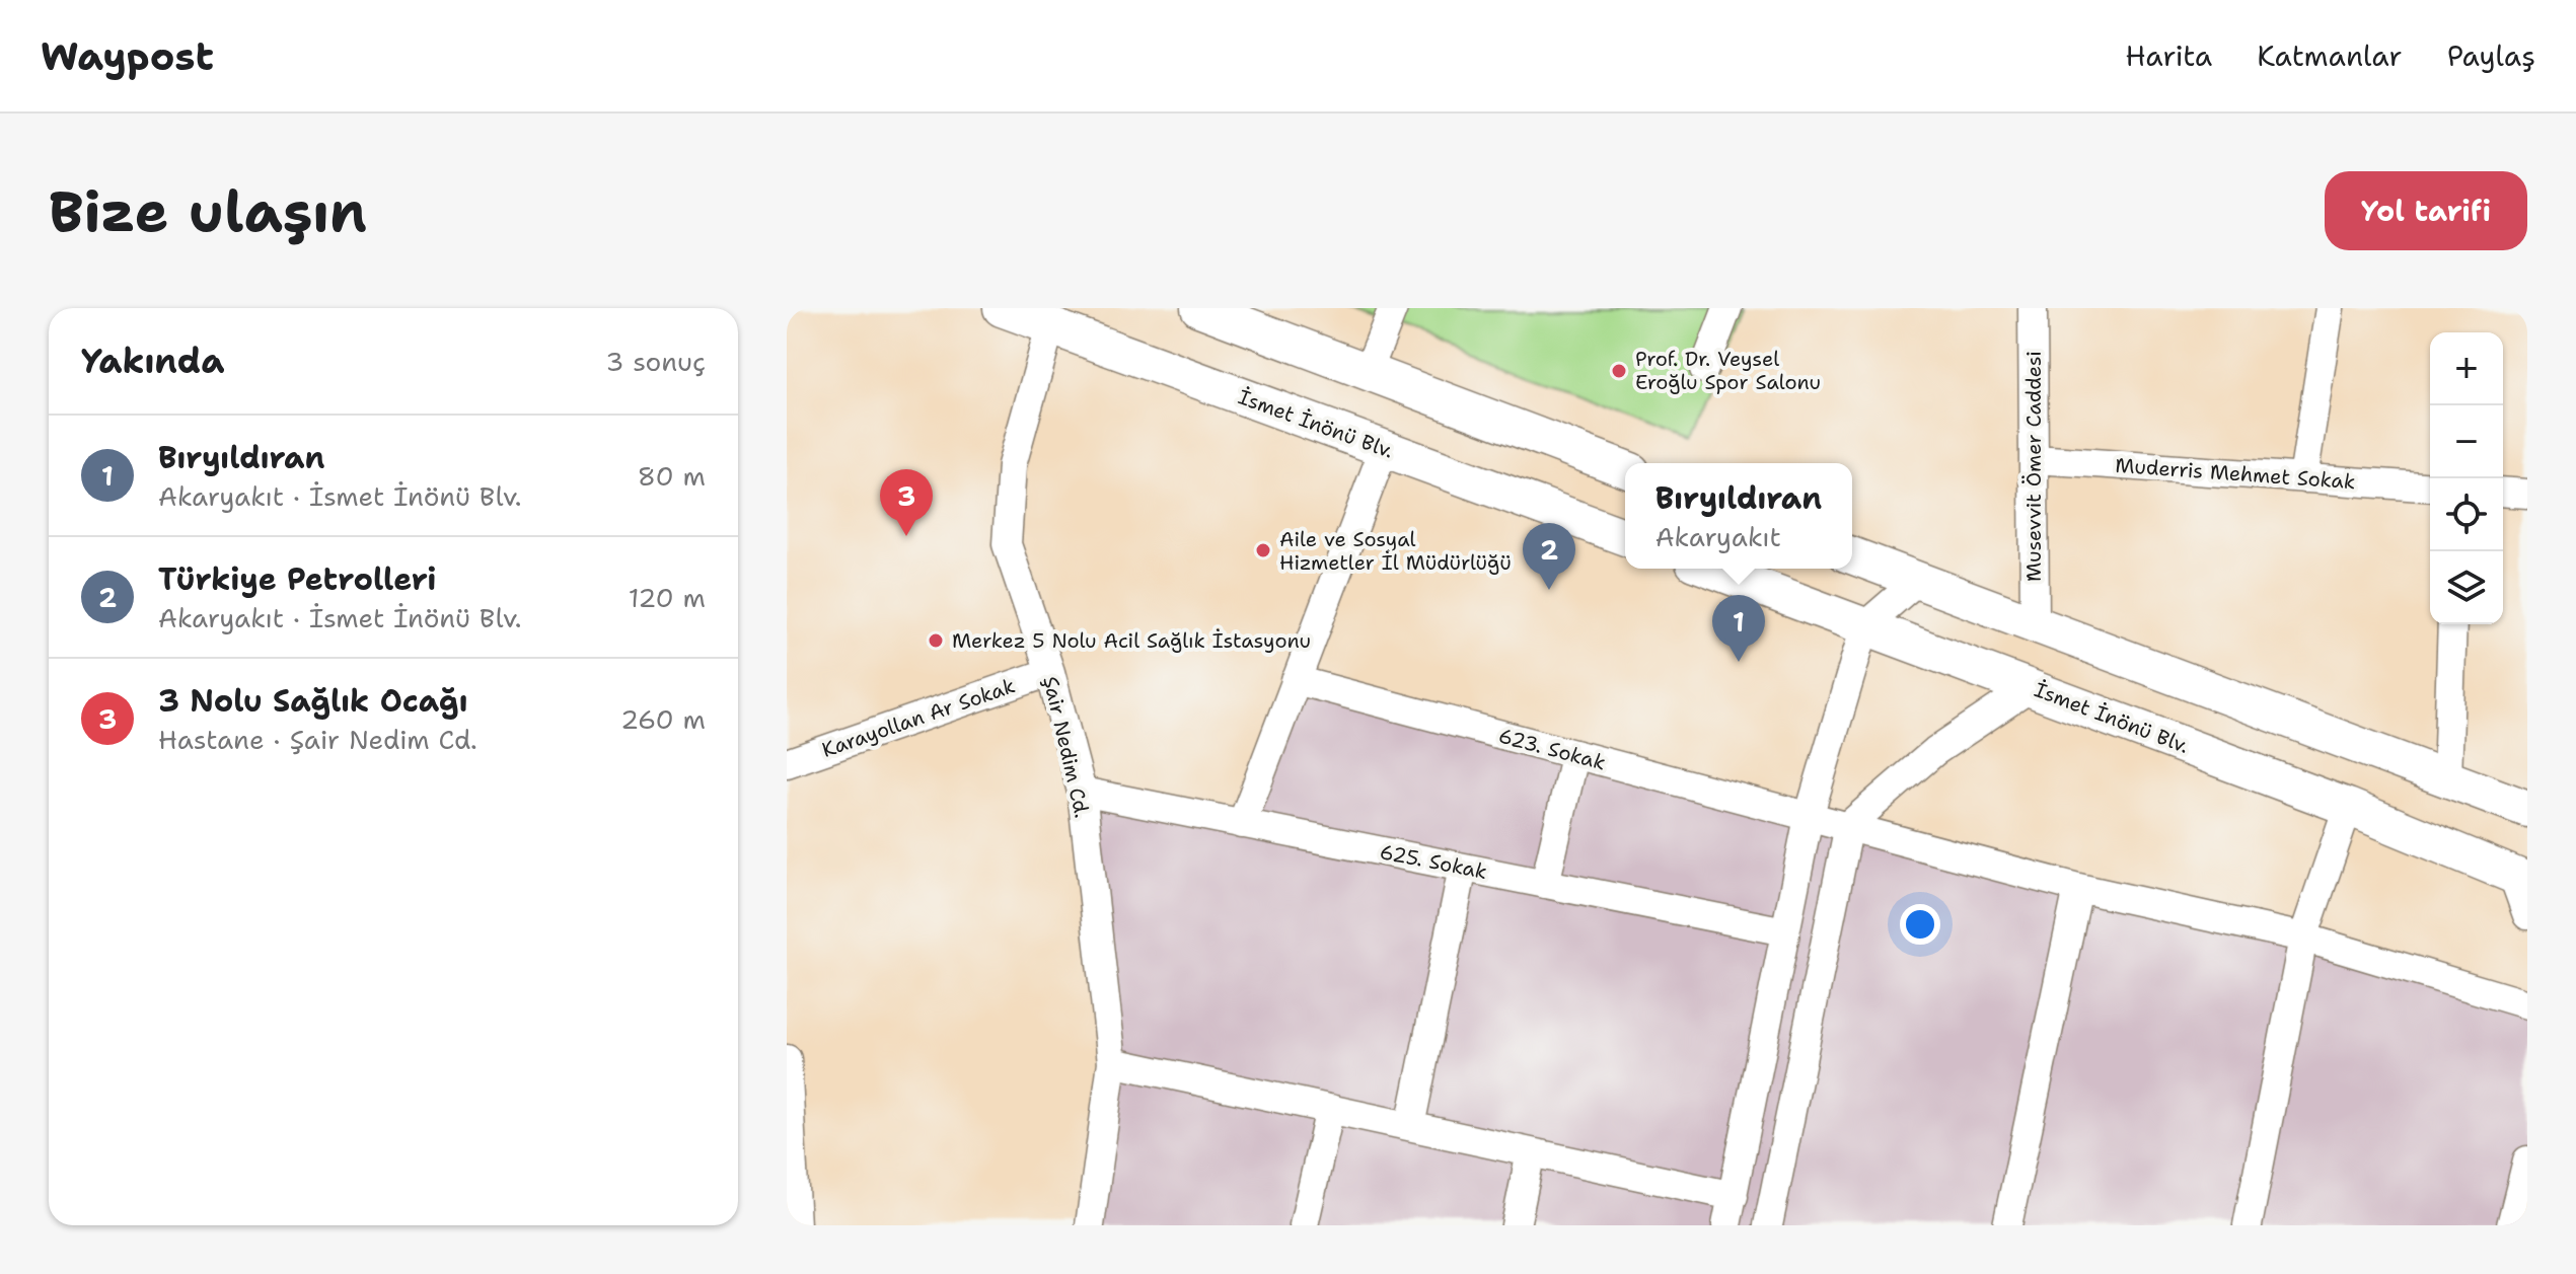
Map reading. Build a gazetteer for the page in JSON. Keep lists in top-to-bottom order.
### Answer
{
  "streets": {
    "main road": ["İsmet İnönü Blv."],
    "street": [
      "Musevvit Ömer Caddesi",
      "Muderris Mehmet Sokak",
      "Karayollan Ar Sokak",
      "Şair Nedim Cd.",
      "623. Sokak",
      "625. Sokak"
    ]
  },
  "crossings": [
    ["İsmet İnönü Blv.", "Şair Nedim Cd."],
    ["Musevvit Ömer Caddesi", "Muderris Mehmet Sokak"],
    ["Karayollan Ar Sokak", "Şair Nedim Cd."],
    ["Şair Nedim Cd.", "625. Sokak"]
  ],
  "places": ["Prof. Dr. Veysel Eroğlu Spor Salonu", "Aile ve Sosyal Hizmetler İl Müdürlüğü", "Merkez 5 Nolu Acil Sağlık İstasyonu"],
  "page": {
    "header": "Waypost",
    "nav": ["Harita", "Katmanlar", "Paylaş"],
    "buttons": "Yol tarifi",
    "title": "Bize ulaşın",
    "heading": ["Yakında", "3 sonuç"],
    "map_buttons": ["+", "−"],
    "list": [
      {
        "mark": "1",
        "name": "Bıryıldıran",
        "note": "Akaryakıt · İsmet İnönü Blv.",
        "value": "80 m"
      },
      {
        "mark": "2",
        "name": "Türkiye Petrolleri",
        "note": "Akaryakıt · İsmet İnönü Blv.",
        "value": "120 m"
      },
      {
        "mark": "3",
        "name": "3 Nolu Sağlık Ocağı",
        "note": "Hastane · Şair Nedim Cd.",
        "value": "260 m"
      }
    ],
    "popup": ["Bıryıldıran", "Akaryakıt"],
    "pins": ["3", "2", "1"]
  }
}
